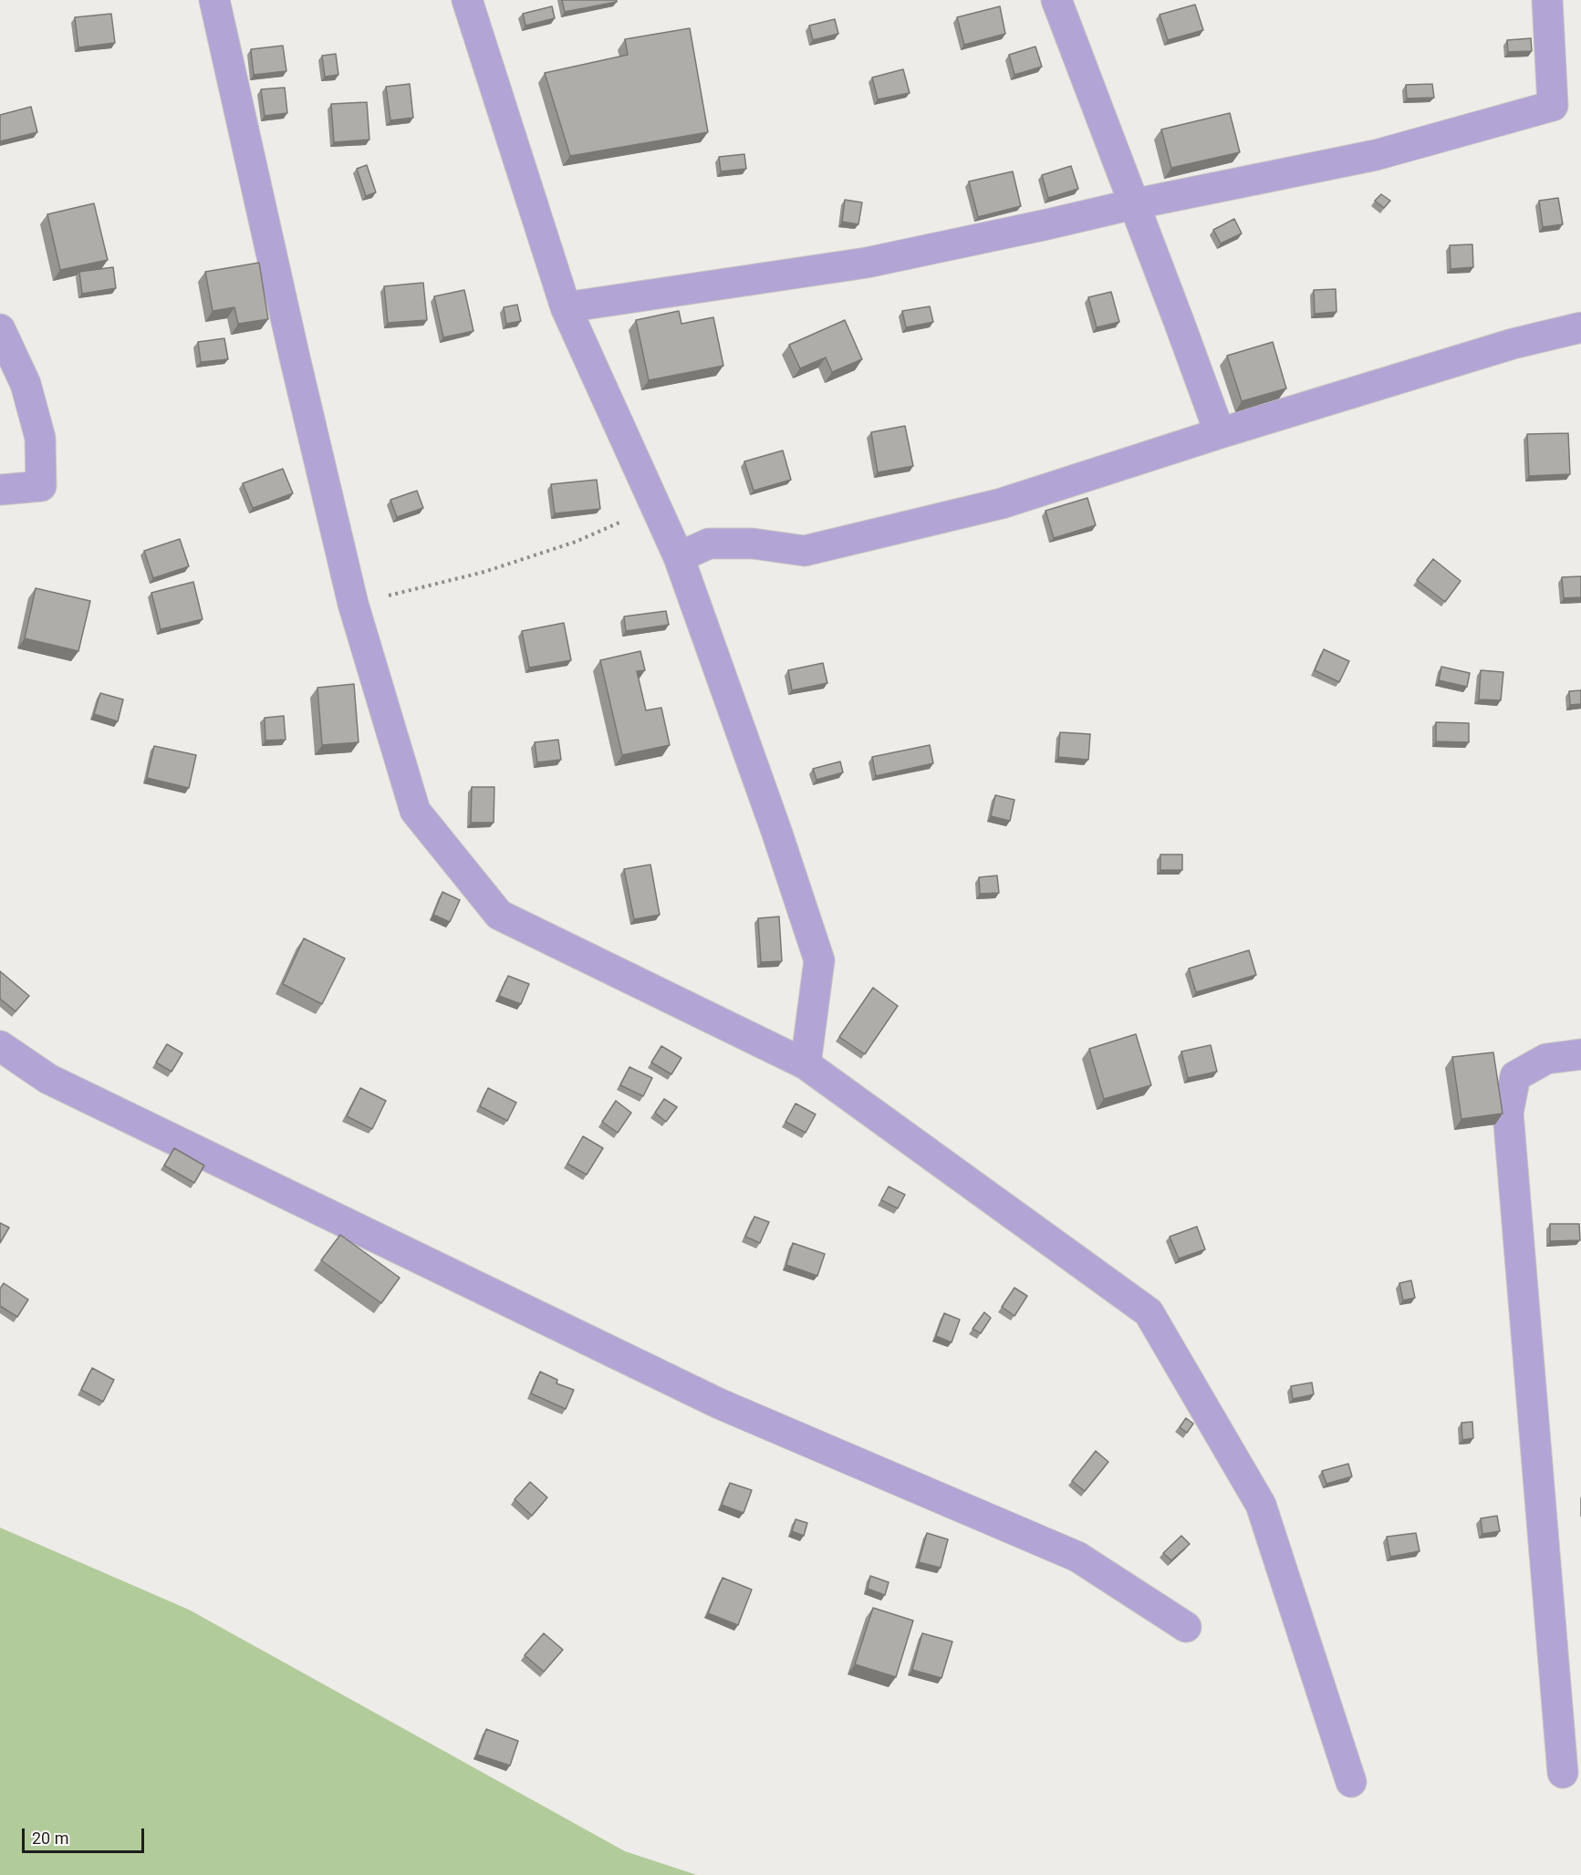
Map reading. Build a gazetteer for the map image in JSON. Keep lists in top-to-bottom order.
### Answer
{
  "scale_bar": "20 m"
}
